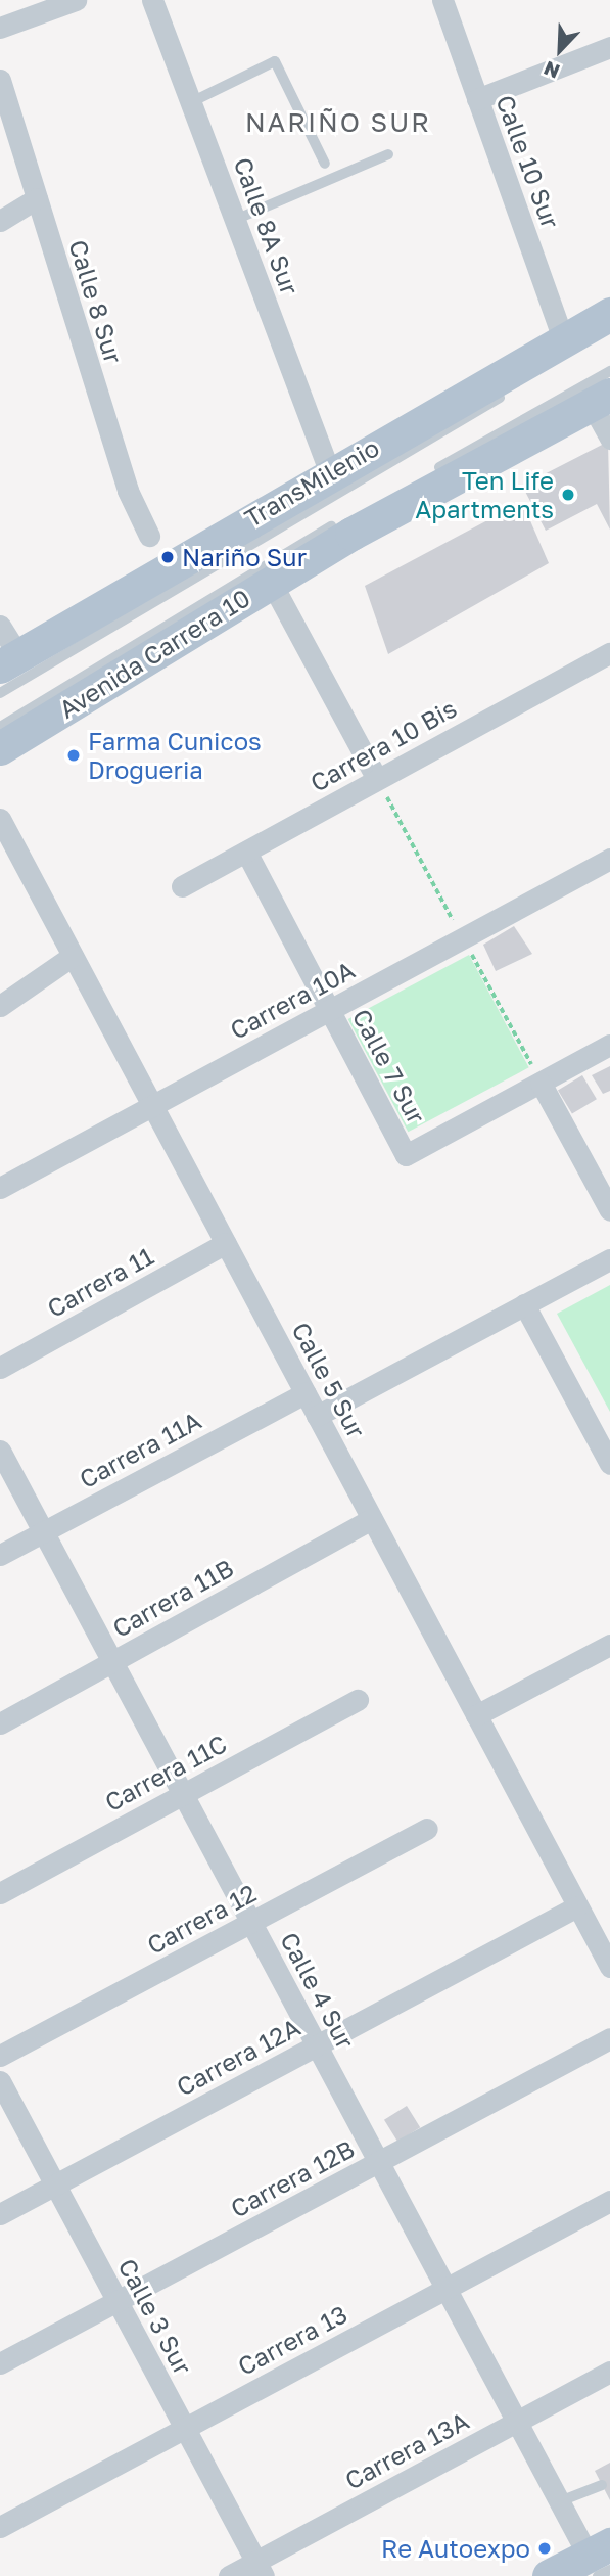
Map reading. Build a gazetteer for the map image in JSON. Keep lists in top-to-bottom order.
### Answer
{
  "streets": {
    "main road": ["Avenida Carrera 10"],
    "street": [
      "Calle 10 Sur",
      "Calle 8A Sur",
      "Calle 8 Sur",
      "Carrera 10 Bis",
      "Carrera 10A",
      "Calle 7 Sur",
      "Carrera 11",
      "Calle 5 Sur",
      "Carrera 11A",
      "Carrera 11B",
      "Carrera 11C",
      "Carrera 12",
      "Calle 4 Sur",
      "Carrera 12A",
      "Carrera 12B",
      "Calle 3 Sur",
      "Carrera 13",
      "Carrera 13A"
    ],
    "lane": ["TransMilenio"]
  },
  "crossings": [
    ["Carrera 10 Bis", "Calle 7 Sur"],
    ["Carrera 10A", "Calle 7 Sur"],
    ["Carrera 10A", "Calle 5 Sur"],
    ["Carrera 11", "Calle 5 Sur"],
    ["Calle 5 Sur", "Carrera 11A"],
    ["Calle 5 Sur", "Carrera 11B"],
    ["Calle 5 Sur", "Carrera 12A"],
    ["Carrera 11A", "Calle 4 Sur"],
    ["Carrera 11B", "Calle 4 Sur"],
    ["Carrera 11C", "Calle 4 Sur"],
    ["Carrera 12", "Calle 4 Sur"],
    ["Calle 4 Sur", "Carrera 12A"],
    ["Calle 4 Sur", "Carrera 12B"],
    ["Calle 4 Sur", "Carrera 13"],
    ["Calle 4 Sur", "Carrera 13A"],
    ["Carrera 12A", "Calle 3 Sur"],
    ["Carrera 12B", "Calle 3 Sur"],
    ["Calle 3 Sur", "Carrera 13"],
    ["Calle 3 Sur", "Carrera 13A"]
  ],
  "districts": ["NARIÑO SUR"],
  "places": [
    "Ten Life Apartments",
    "Nariño Sur",
    "Farma Cunicos Drogueria",
    "Re Autoexpo"
  ],
  "north": "bottom left"
}
